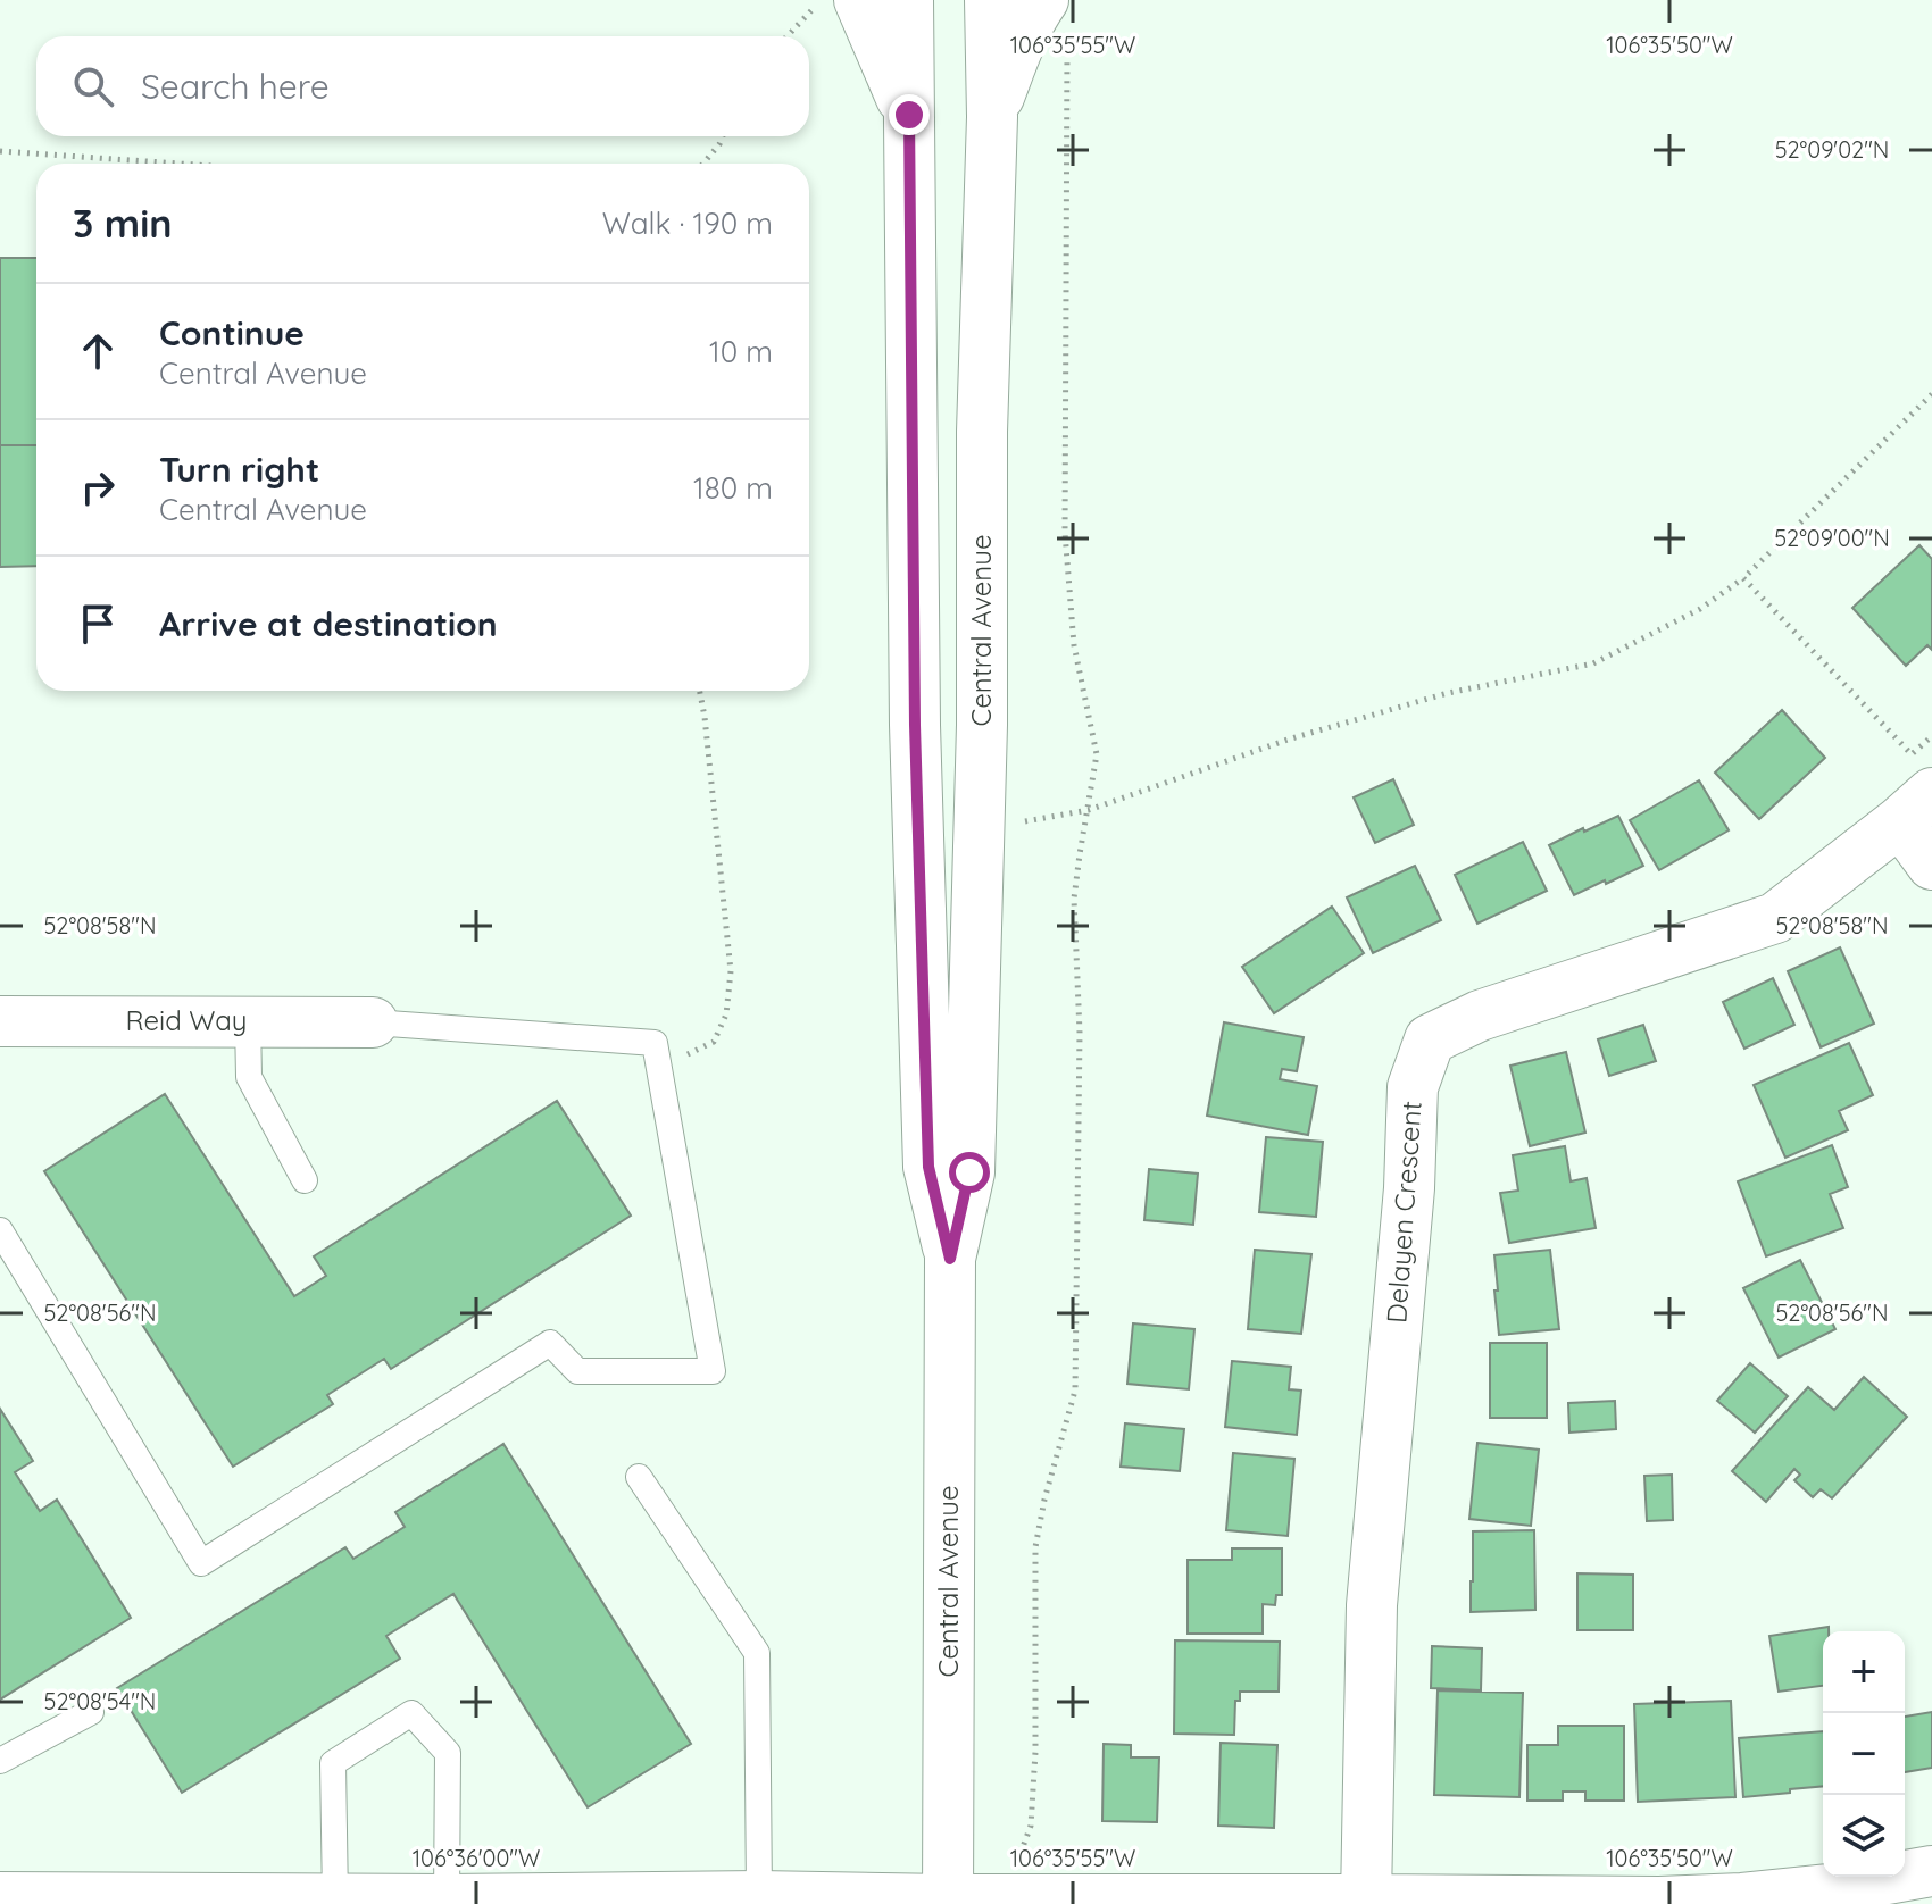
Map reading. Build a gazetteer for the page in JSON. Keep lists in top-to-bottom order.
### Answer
{
  "streets": {
    "street": ["Central Avenue", "Reid Way", "Delayen Crescent"]
  },
  "page": {
    "search": "Search here",
    "heading": ["3 min", "Walk · 190 m"],
    "list": [
      ["Continue", "Central Avenue", "10 m"],
      ["Turn right", "Central Avenue", "180 m"],
      "Arrive at destination"
    ],
    "map_buttons": ["+", "−"]
  },
  "coordinates": [
    "106°35'55\"W",
    "106°35'50\"W",
    "52°09'02\"N",
    "52°09'00\"N",
    "52°08'58\"N",
    "52°08'56\"N",
    "52°08'54\"N",
    "106°36'00\"W"
  ]
}
